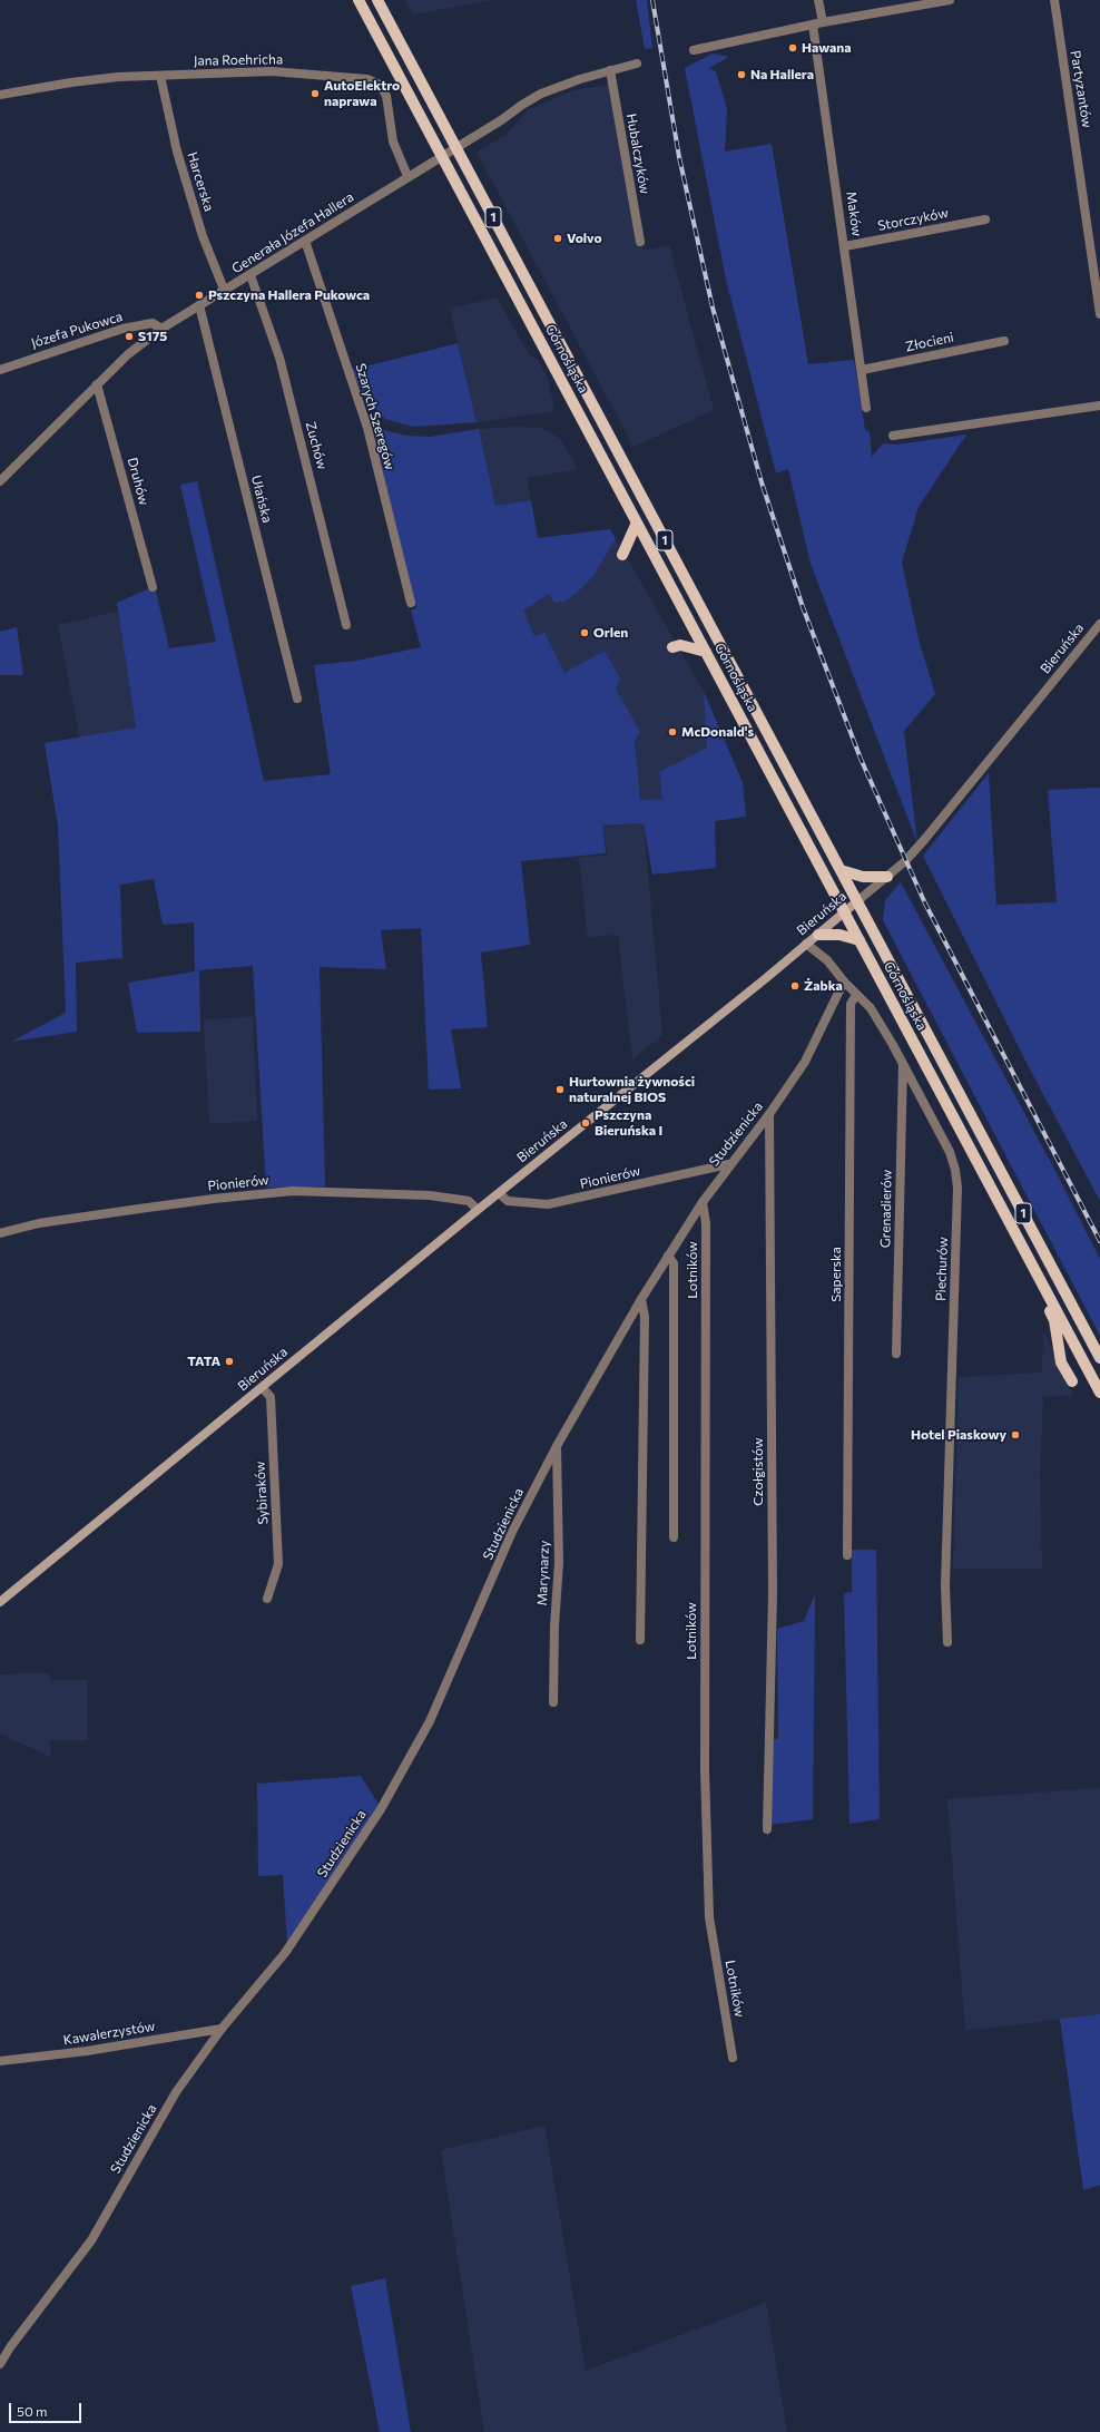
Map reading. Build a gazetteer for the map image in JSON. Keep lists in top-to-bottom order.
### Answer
{
  "streets": {
    "main road": ["1", "Górnośląska", "Bieruńska"],
    "street": [
      "Jana Roehricha",
      "Partyzantów",
      "Hubalczyków",
      "Harcerska",
      "Maków",
      "Storczyków",
      "Generała Józefa Hallera",
      "Józefa Pukowca",
      "Złocieni",
      "Szarych Szeregów",
      "Zuchów",
      "Druhów",
      "Ułańska",
      "Studzienicka",
      "Pionierów",
      "Grenadierów",
      "Piechurów",
      "Lotników",
      "Saperska",
      "Czołgistów",
      "Sybiraków",
      "Marynarzy",
      "Kawalerzystów"
    ]
  },
  "crossings": [
    ["Jana Roehricha", "Harcerska"],
    ["Jana Roehricha", "Generała Józefa Hallera"],
    ["Hubalczyków", "Generała Józefa Hallera"],
    ["Harcerska", "Generała Józefa Hallera"],
    ["Maków", "Storczyków"],
    ["Maków", "Złocieni"],
    ["Generała Józefa Hallera", "Józefa Pukowca"],
    ["Generała Józefa Hallera", "Górnośląska"],
    ["Generała Józefa Hallera", "Szarych Szeregów"],
    ["Generała Józefa Hallera", "Zuchów"],
    ["Generała Józefa Hallera", "Druhów"],
    ["Generała Józefa Hallera", "Ułańska"],
    ["Górnośląska", "Bieruńska"],
    ["Bieruńska", "Pionierów"],
    ["Bieruńska", "Piechurów"],
    ["Bieruńska", "Sybiraków"],
    ["Studzienicka", "Pionierów"],
    ["Studzienicka", "Piechurów"],
    ["Studzienicka", "Lotników"],
    ["Studzienicka", "Czołgistów"],
    ["Studzienicka", "Marynarzy"],
    ["Studzienicka", "Kawalerzystów"],
    ["Grenadierów", "Piechurów"],
    ["Piechurów", "Saperska"]
  ],
  "places": [
    "Hawana",
    "Na Hallera",
    "AutoElektro naprawa",
    "Volvo",
    "Pszczyna Hallera Pukowca",
    "S175",
    "Orlen",
    "McDonald's",
    "Żabka",
    "Hurtownia żywności naturalnej BIOS",
    "Pszczyna Bieruńska I",
    "TATA",
    "Hotel Piaskowy"
  ],
  "scale_bar": "50 m"
}
